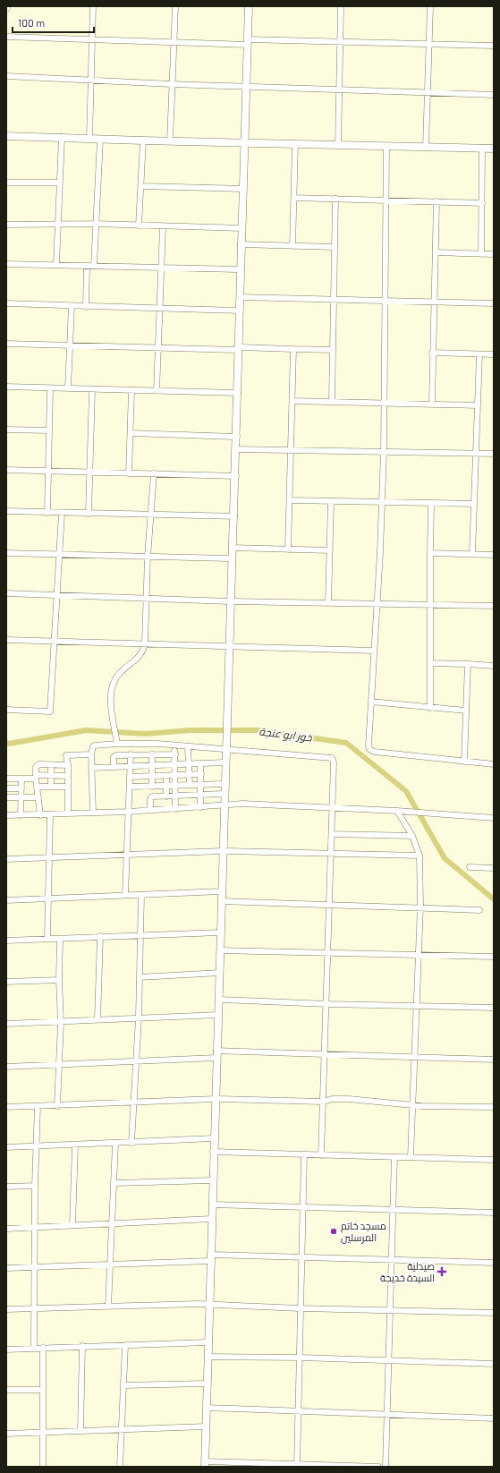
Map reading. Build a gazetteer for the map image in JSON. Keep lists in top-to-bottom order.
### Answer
{
  "water": ["خور ابو عنجة"],
  "places": {
    "other": ["مسجد خاتم المرسلين"],
    "health": ["صيدلية السيدة خديجة"]
  },
  "scale_bar": "100 m"
}
